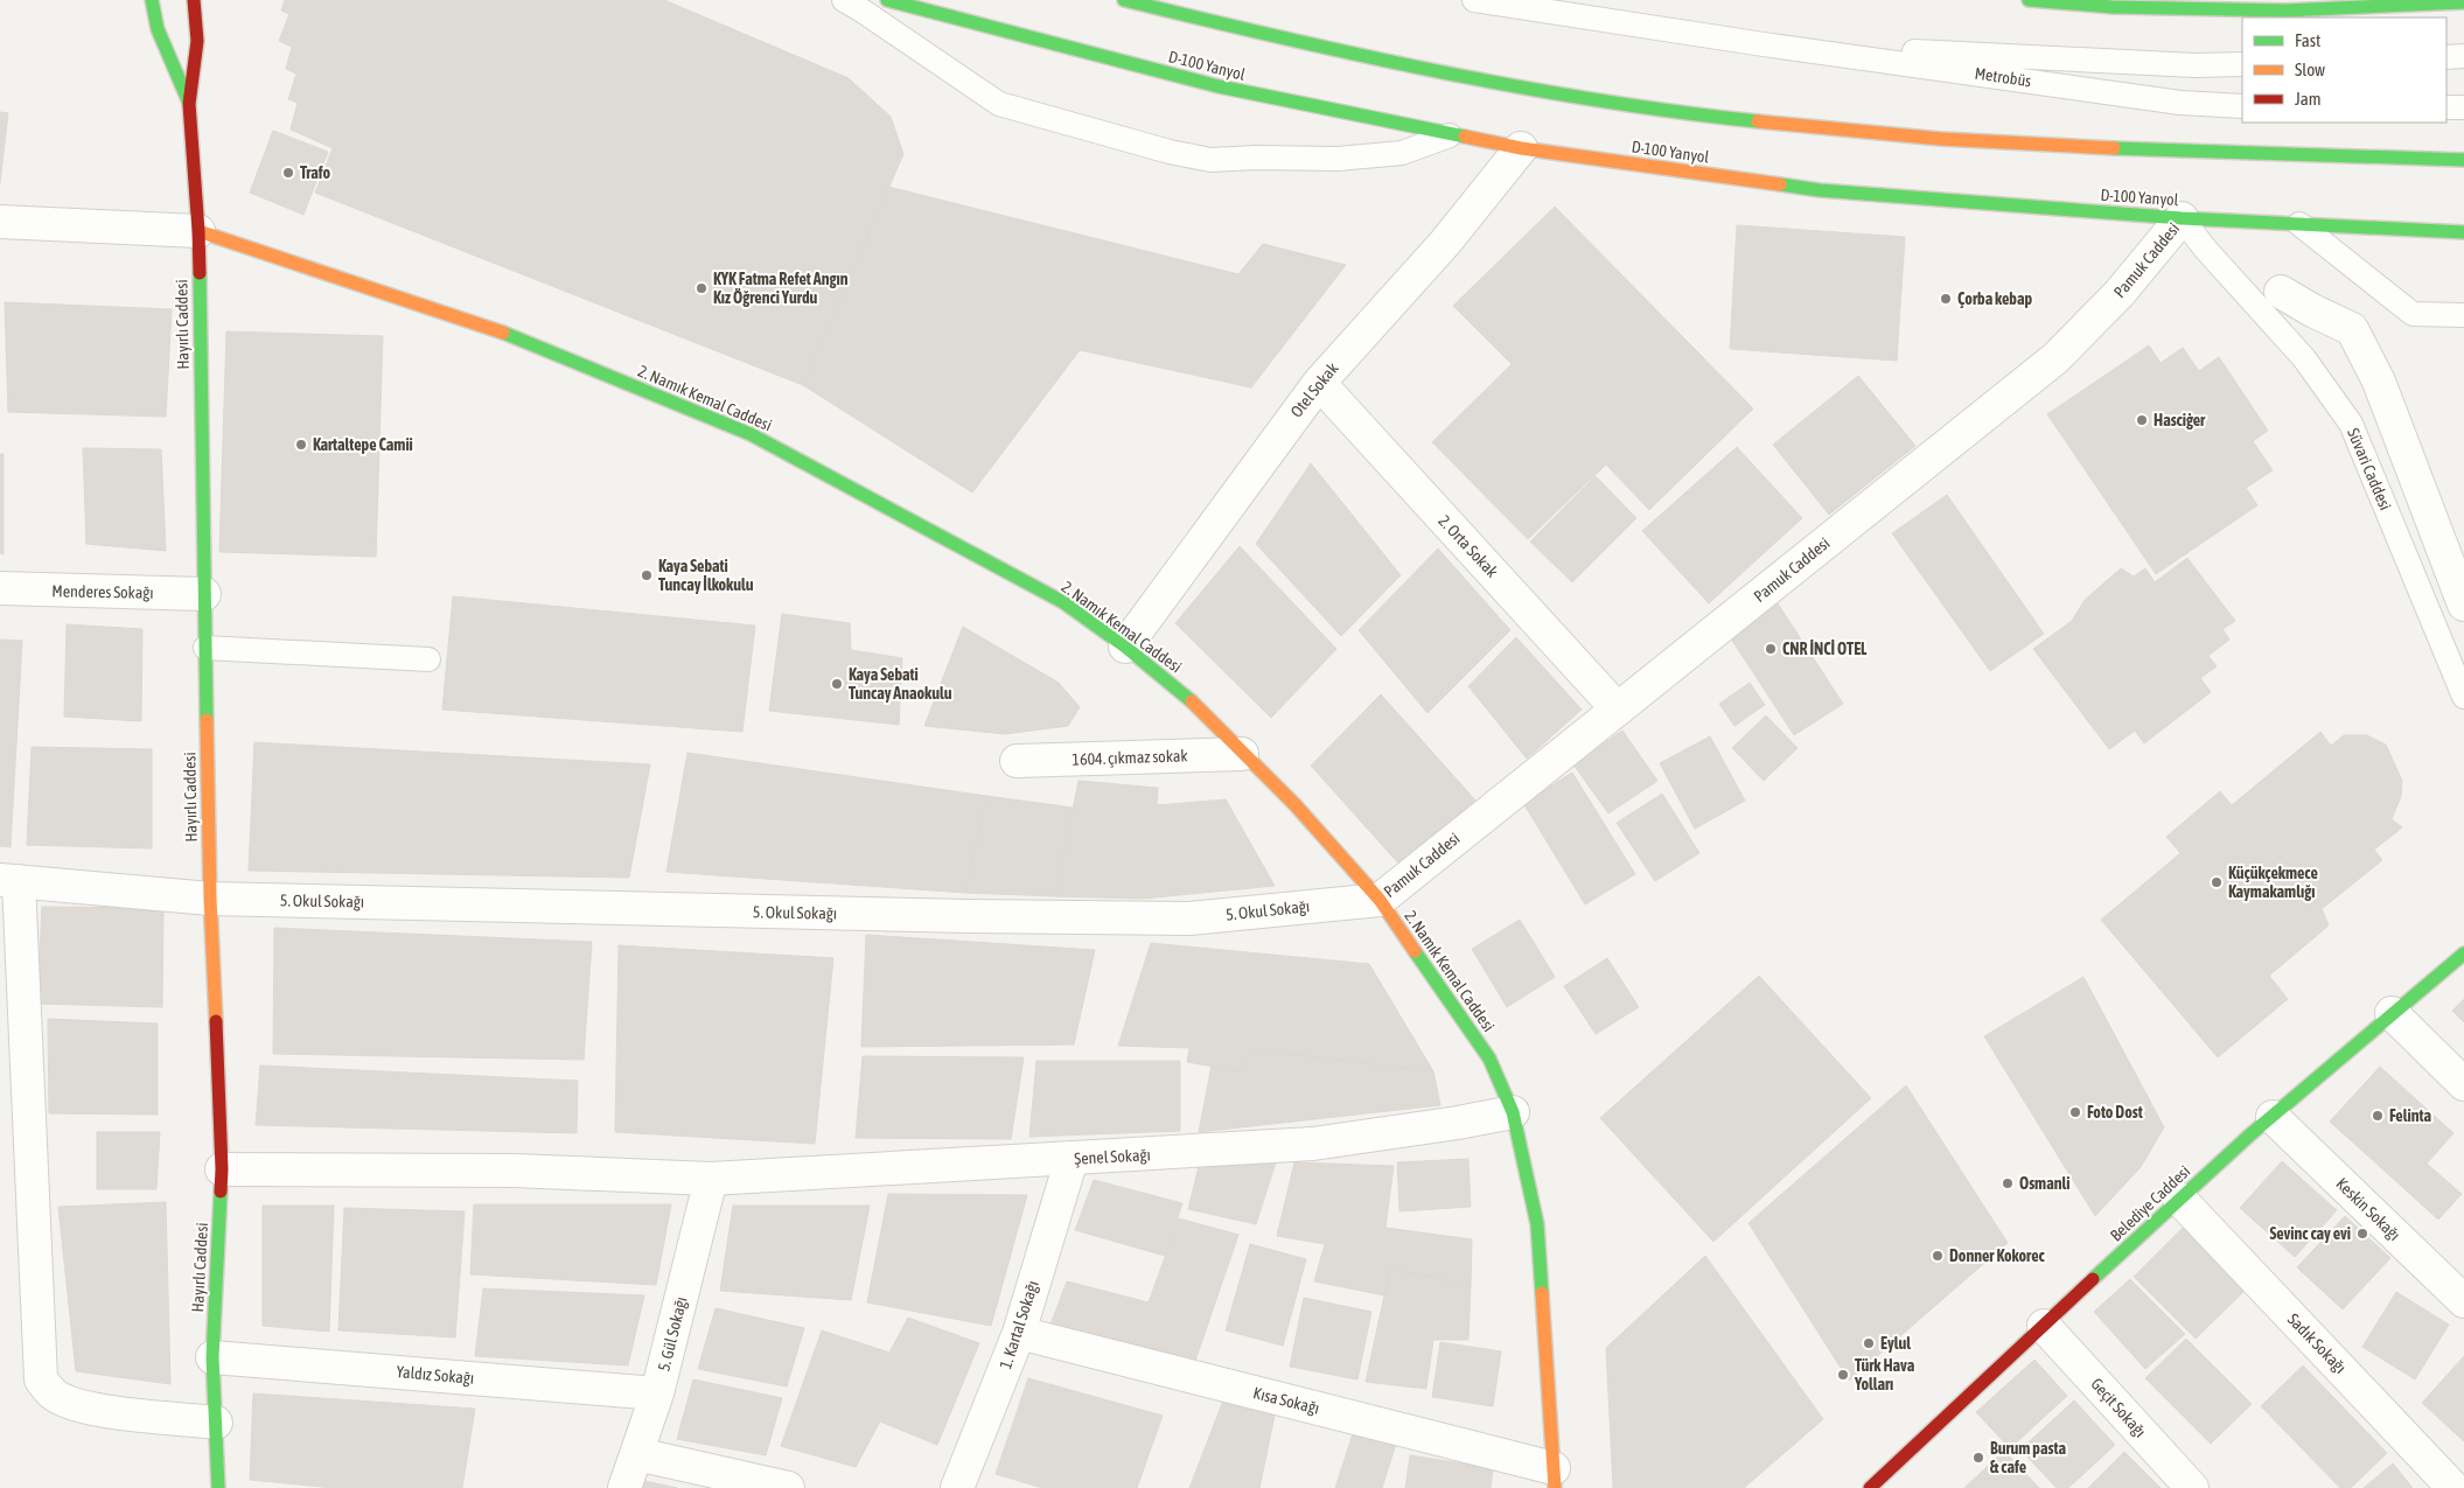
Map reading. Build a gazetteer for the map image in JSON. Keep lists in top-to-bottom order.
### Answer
{
  "streets": {
    "main road": [
      "D-100 Yanyol",
      "Hayırlı Caddesi",
      "2. Namık Kemal Caddesi",
      "Belediye Caddesi"
    ],
    "street": [
      "Pamuk Caddesi",
      "Otel Sokak",
      "2. Orta Sokak",
      "Menderes Sokağı",
      "1604. çıkmaz sokak",
      "5. Okul Sokağı",
      "Şenel Sokağı",
      "Keskin Sokağı",
      "1. Kartal Sokağı",
      "5. Gül Sokağı",
      "Sadık Sokağı",
      "Yaldız Sokağı",
      "Kısa Sokağı",
      "Geçit Sokağı"
    ],
    "lane": ["Metrobüs", "Süvari Caddesi"]
  },
  "crossings": [
    ["D-100 Yanyol", "Pamuk Caddesi"],
    ["D-100 Yanyol", "Otel Sokak"],
    ["D-100 Yanyol", "Süvari Caddesi"],
    ["Pamuk Caddesi", "2. Namık Kemal Caddesi"],
    ["Pamuk Caddesi", "Süvari Caddesi"],
    ["Pamuk Caddesi", "2. Orta Sokak"],
    ["Pamuk Caddesi", "5. Okul Sokağı"],
    ["Hayırlı Caddesi", "2. Namık Kemal Caddesi"],
    ["Hayırlı Caddesi", "Menderes Sokağı"],
    ["Hayırlı Caddesi", "5. Okul Sokağı"],
    ["Hayırlı Caddesi", "Şenel Sokağı"],
    ["Hayırlı Caddesi", "Yaldız Sokağı"],
    ["Otel Sokak", "2. Namık Kemal Caddesi"],
    ["Otel Sokak", "2. Orta Sokak"],
    ["2. Namık Kemal Caddesi", "1604. çıkmaz sokak"],
    ["2. Namık Kemal Caddesi", "5. Okul Sokağı"],
    ["2. Namık Kemal Caddesi", "Şenel Sokağı"],
    ["2. Namık Kemal Caddesi", "Kısa Sokağı"],
    ["Şenel Sokağı", "1. Kartal Sokağı"],
    ["Şenel Sokağı", "5. Gül Sokağı"],
    ["Belediye Caddesi", "Keskin Sokağı"],
    ["Belediye Caddesi", "Sadık Sokağı"],
    ["Belediye Caddesi", "Geçit Sokağı"],
    ["1. Kartal Sokağı", "Kısa Sokağı"],
    ["5. Gül Sokağı", "Yaldız Sokağı"]
  ],
  "places": [
    "Trafo",
    "KYK Fatma Refet Angın Kız Öğrenci Yurdu",
    "Çorba kebap",
    "Hasciġer",
    "Kartaltepe Camii",
    "Kaya Sebati Tuncay İlkokulu",
    "CNR İNCİ OTEL",
    "Kaya Sebati Tuncay Anaokulu",
    "Küçükçekmece Kaymakamlığı",
    "Foto Dost",
    "Felinta",
    "Osmanli",
    "Sevinc cay evi",
    "Donner Kokorec",
    "Eylul",
    "Türk Hava Yolları",
    "Burum pasta & cafe"
  ],
  "legend": ["Fast", "Slow", "Jam"]
}
